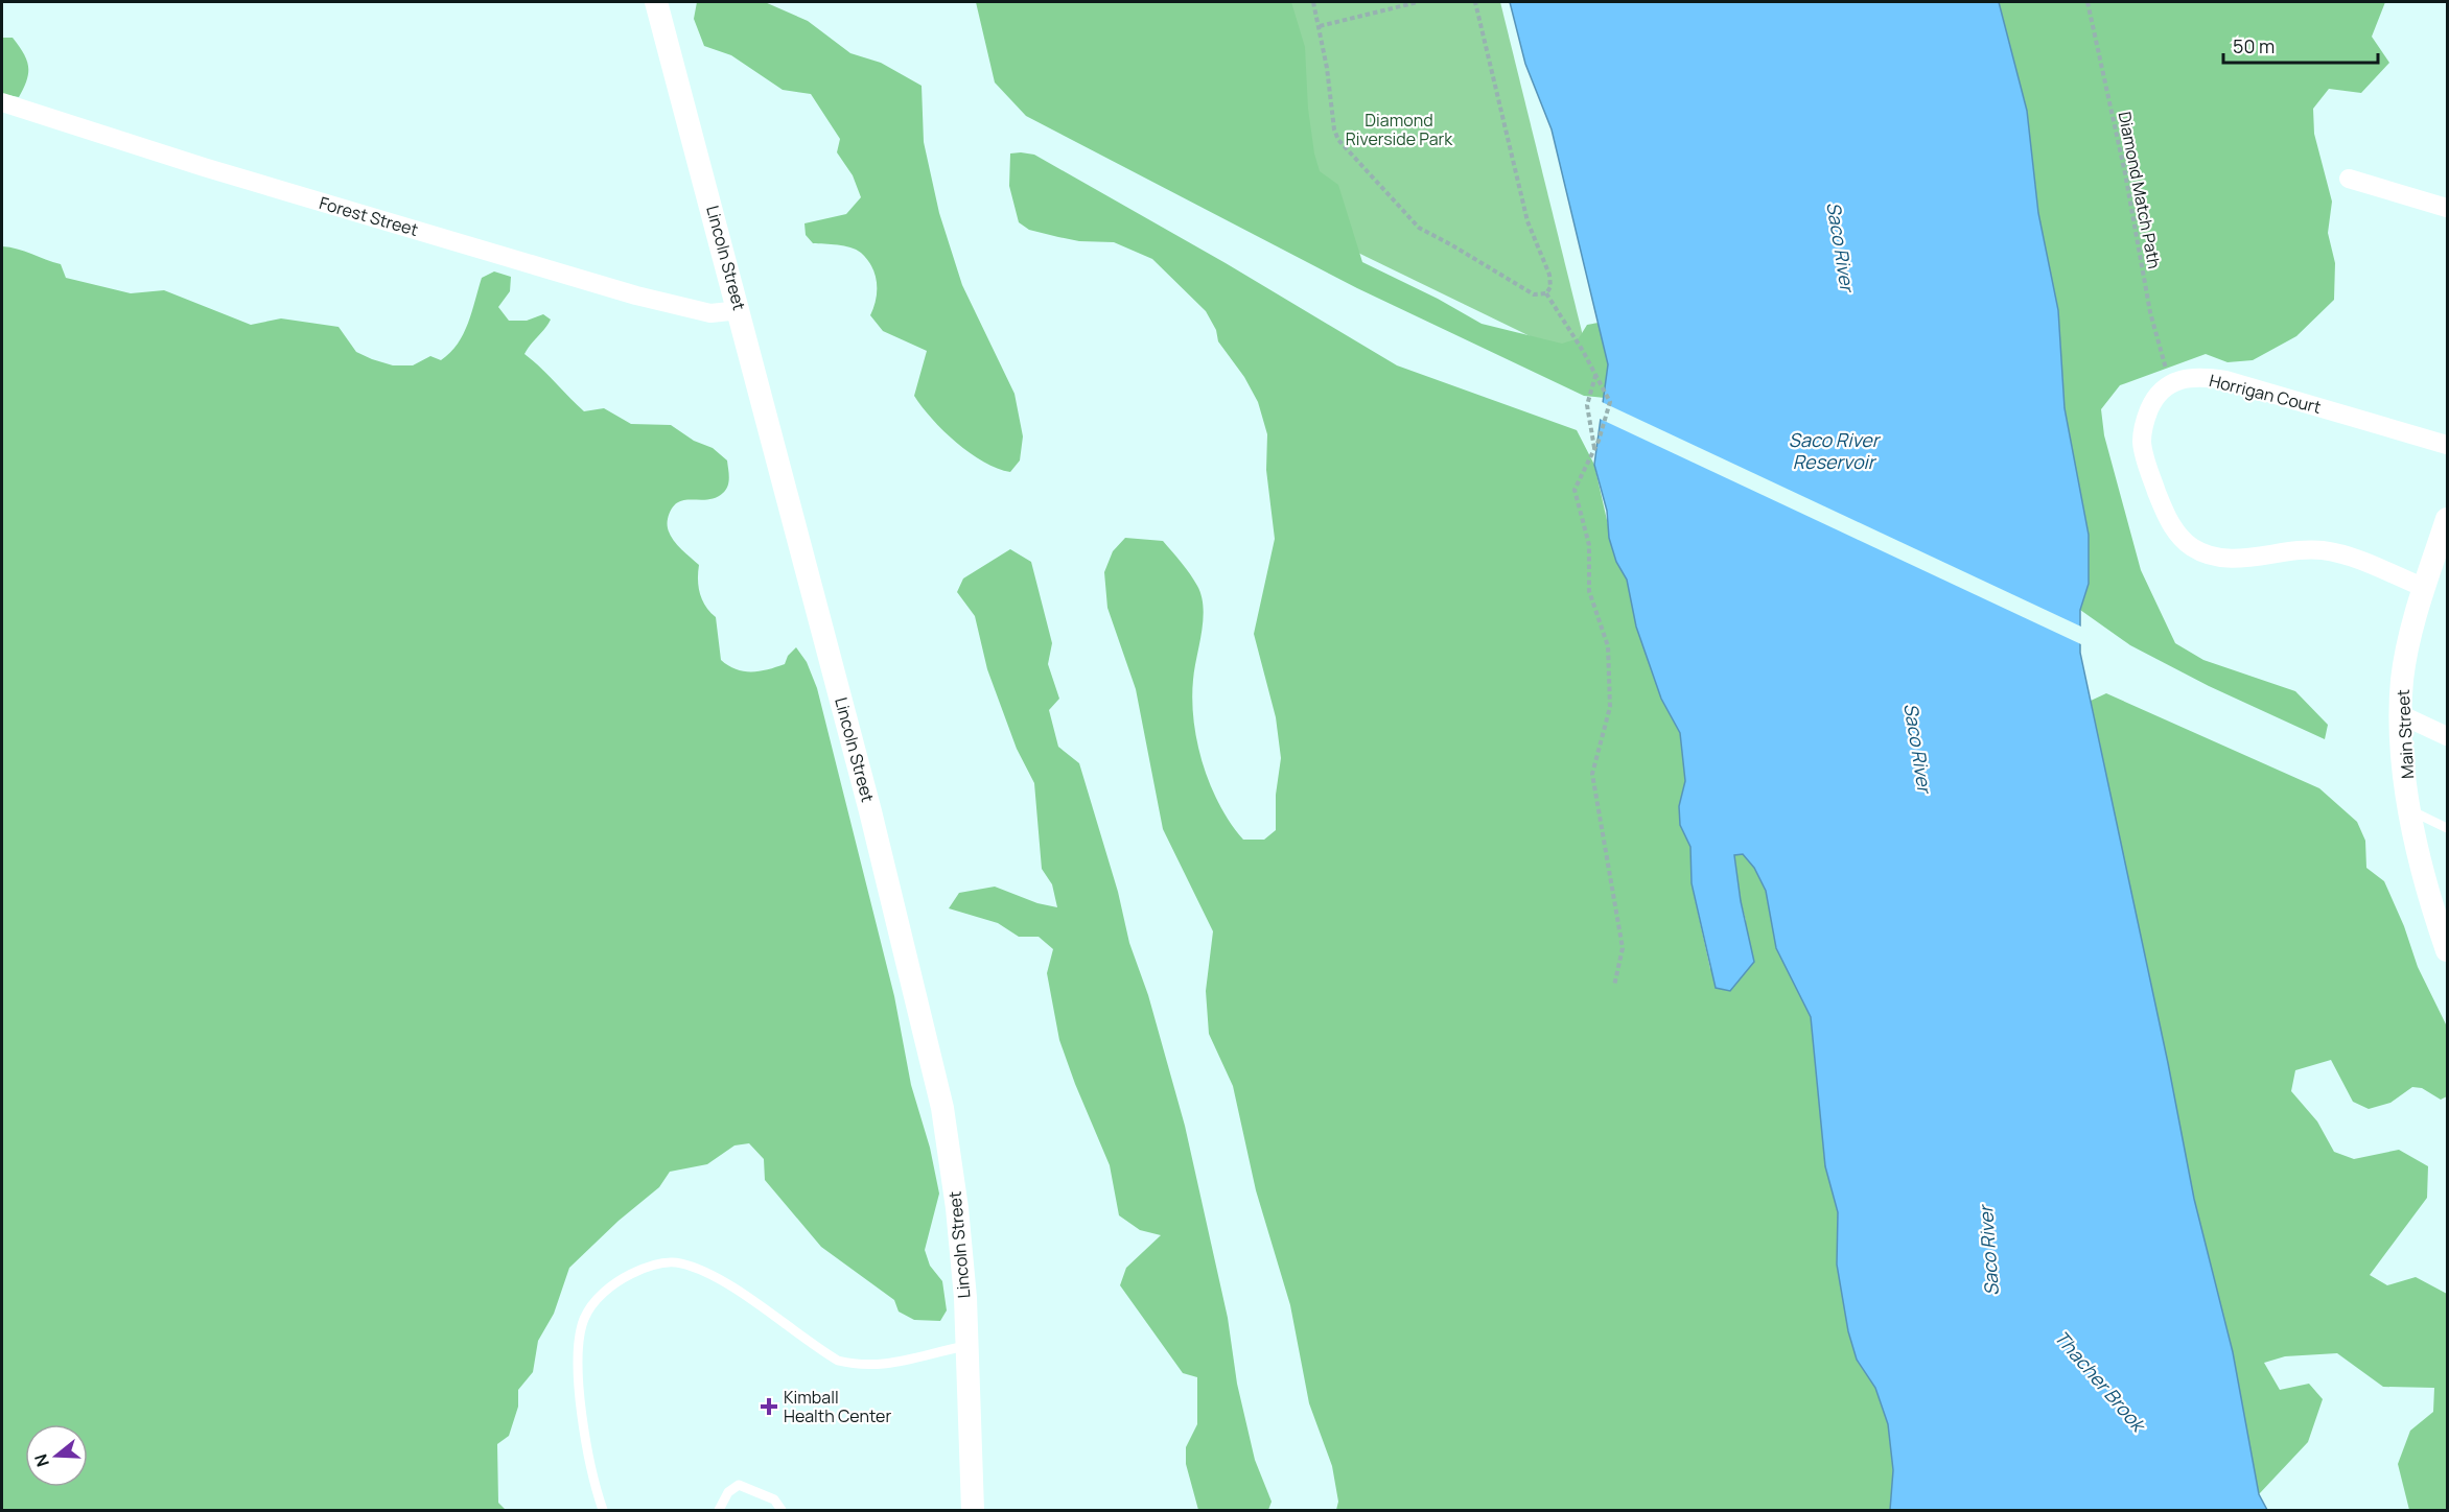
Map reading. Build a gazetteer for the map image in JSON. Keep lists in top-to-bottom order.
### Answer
{
  "streets": {
    "street": [
      "Forest Street",
      "Lincoln Street",
      "Horrigan Court",
      "Main Street"
    ],
    "path": ["Diamond Match Path"]
  },
  "crossings": [
    ["Diamond Match Path", "Horrigan Court"],
    ["Forest Street", "Lincoln Street"]
  ],
  "water": ["Saco River", "Saco River Reservoir", "Thacher Brook"],
  "parks": ["Diamond Riverside Park"],
  "places": {
    "health": ["Kimball Health Center"]
  },
  "scale_bar": "50 m",
  "north": "left"
}
